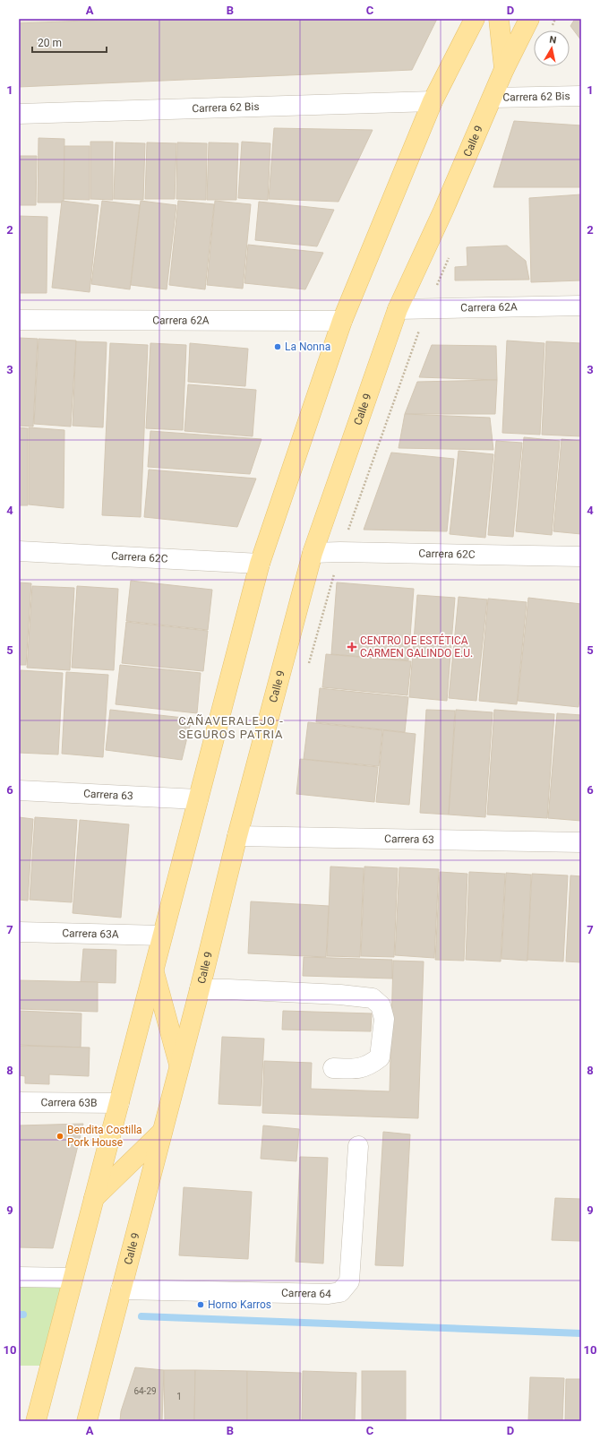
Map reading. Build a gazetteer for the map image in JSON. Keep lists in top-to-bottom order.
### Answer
{
  "streets": {
    "main road": ["Calle 9"],
    "street": [
      "Carrera 62 Bis",
      "Carrera 62A",
      "Carrera 62C",
      "Carrera 63",
      "Carrera 63A",
      "Carrera 63B",
      "Carrera 64"
    ]
  },
  "crossings": [
    ["Carrera 62 Bis", "Calle 9"],
    ["Calle 9", "Carrera 62A"],
    ["Calle 9", "Carrera 62C"],
    ["Calle 9", "Carrera 63"],
    ["Calle 9", "Carrera 64"]
  ],
  "districts": ["CAÑAVERALEJO - SEGUROS PATRIA"],
  "places": {
    "other": ["La Nonna", "Bendita Costilla Pork House", "Horno Karros"],
    "health": ["CENTRO DE ESTÉTICA CARMEN GALINDO E.U."]
  },
  "house_numbers": ["64-29", "1"],
  "scale_bar": "20 m",
  "north": "top",
  "grid": {
    "columns": [
      "A",
      "B",
      "C",
      "D"
    ],
    "rows": [
      "1",
      "2",
      "3",
      "4",
      "5",
      "6",
      "7",
      "8",
      "9",
      "10"
    ]
  }
}
